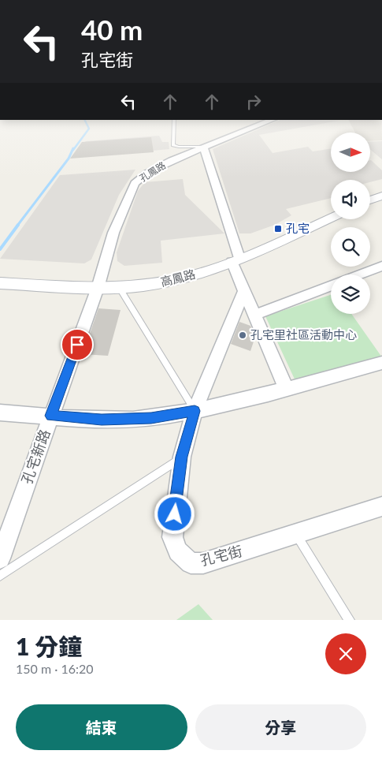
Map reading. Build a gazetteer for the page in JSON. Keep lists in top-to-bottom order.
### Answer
{
  "streets": {
    "street": [
      "孔鳳路",
      "高鳳路",
      "孔宅新路",
      "孔宅街"
    ]
  },
  "crossings": [
    ["孔鳳路", "高鳳路"],
    ["孔鳳路", "孔宅新路"],
    ["高鳳路", "孔宅新路"]
  ],
  "places": {
    "transit": ["孔宅"],
    "other": ["孔宅里社區活動中心"]
  },
  "north": "right",
  "page": {
    "turn": ["40 m", "孔宅街"],
    "heading": ["1 分鐘", "150 m · 16:20"],
    "buttons": ["結束", "分享"]
  }
}
